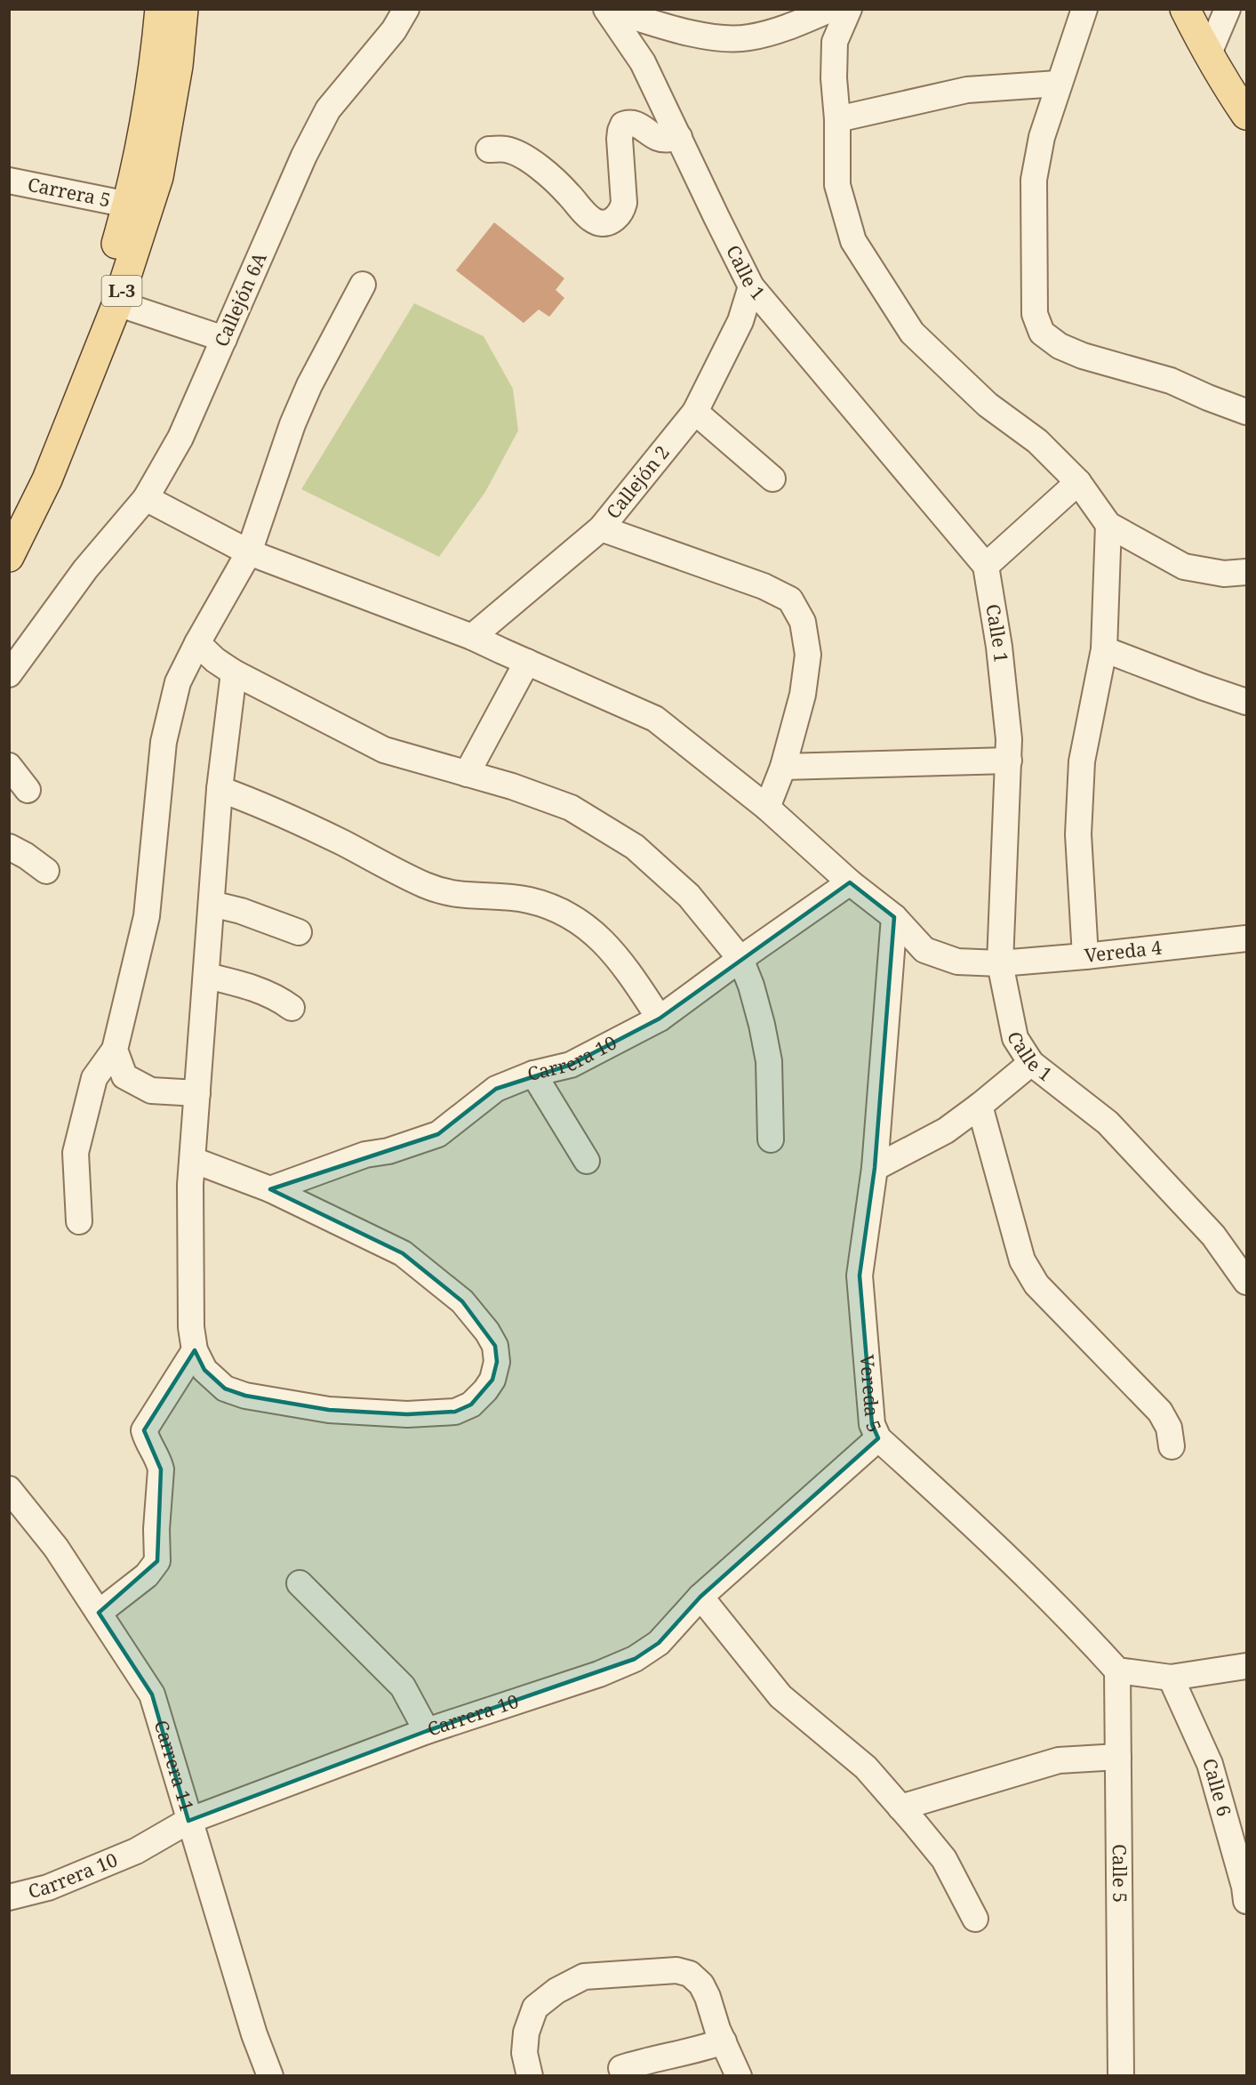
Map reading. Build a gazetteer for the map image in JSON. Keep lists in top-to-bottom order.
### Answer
{
  "streets": {
    "main road": ["L-3"],
    "street": [
      "Carrera 5",
      "Calle 1",
      "Callejón 6A",
      "Callejón 2",
      "Vereda 4",
      "Carrera 10",
      "Vereda 5",
      "Carrera 11",
      "Calle 6",
      "Calle 5"
    ]
  },
  "crossings": [
    ["Carrera 5", "L-3"],
    ["Calle 1", "Callejón 2"],
    ["Calle 1", "Vereda 4"],
    ["Callejón 2", "Vereda 4"],
    ["Vereda 4", "Carrera 10"],
    ["Vereda 4", "Vereda 5"],
    ["Carrera 10", "Vereda 5"],
    ["Carrera 10", "Carrera 11"],
    ["Vereda 5", "Calle 5"]
  ]
}
